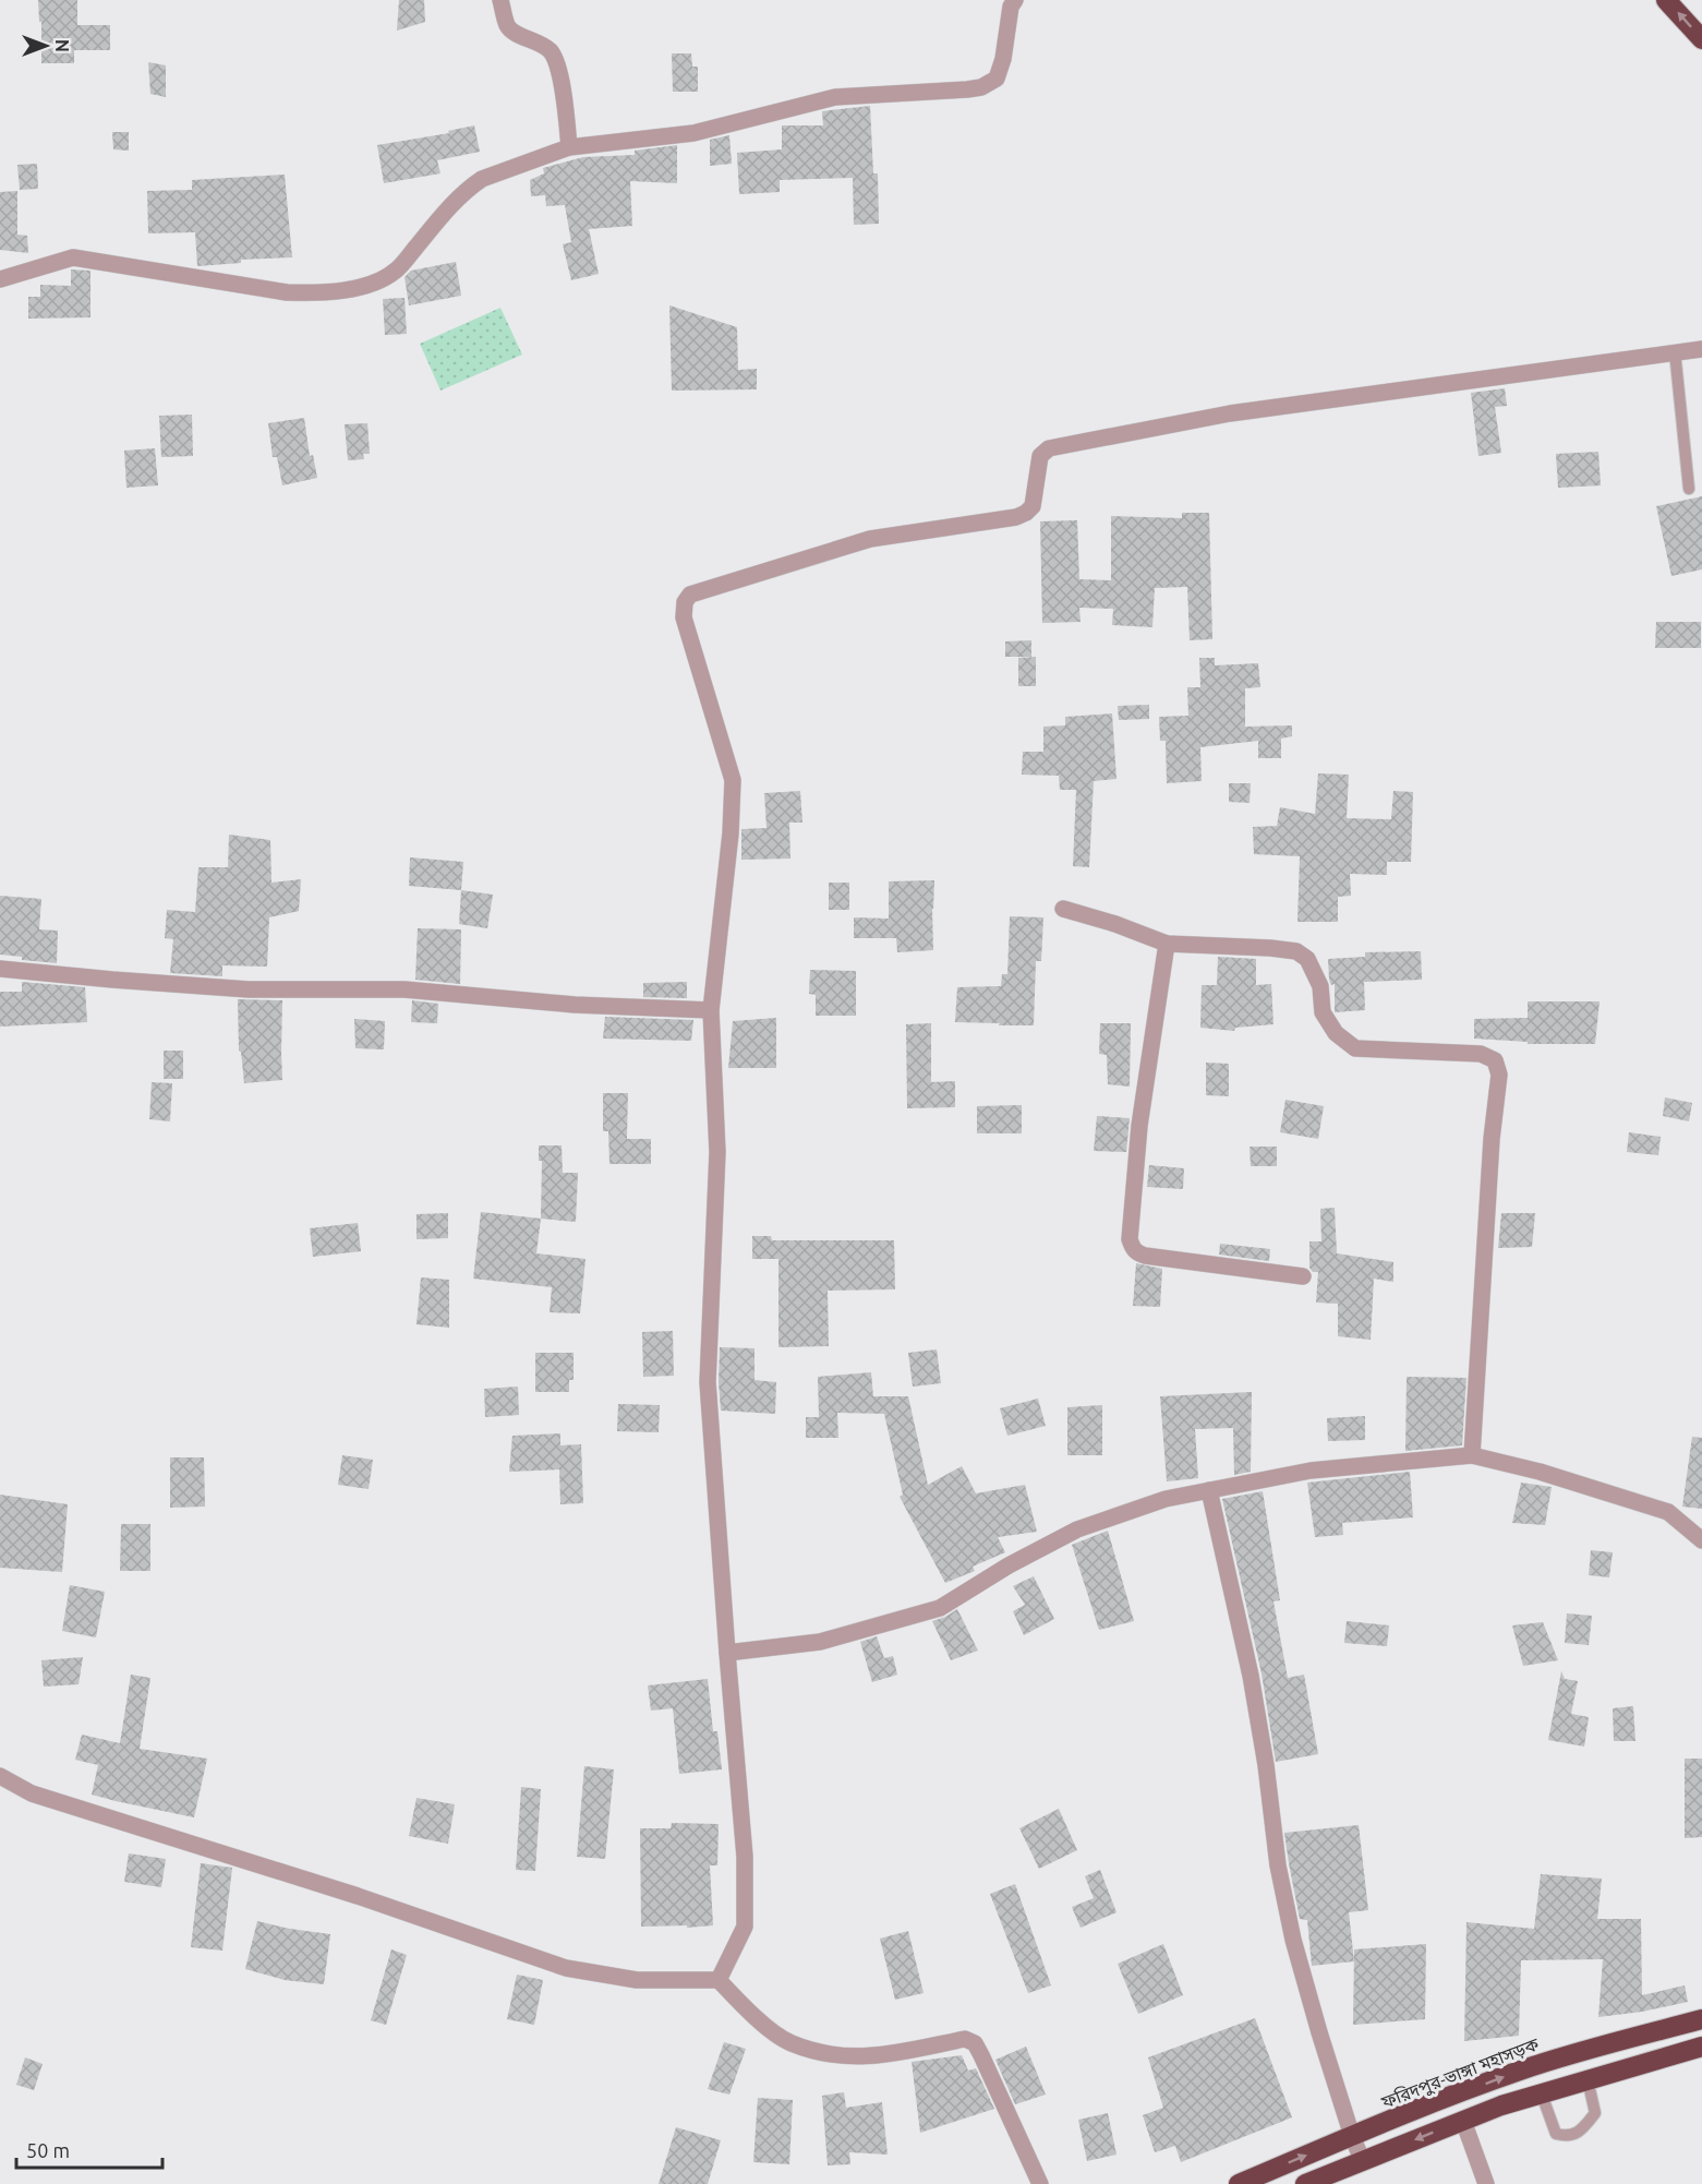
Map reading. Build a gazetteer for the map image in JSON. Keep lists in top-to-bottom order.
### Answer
{
  "streets": {
    "highway": ["ফরিদপুর-ভাঙ্গা মহাসড়ক"]
  },
  "scale_bar": "50 m",
  "north": "right"
}
